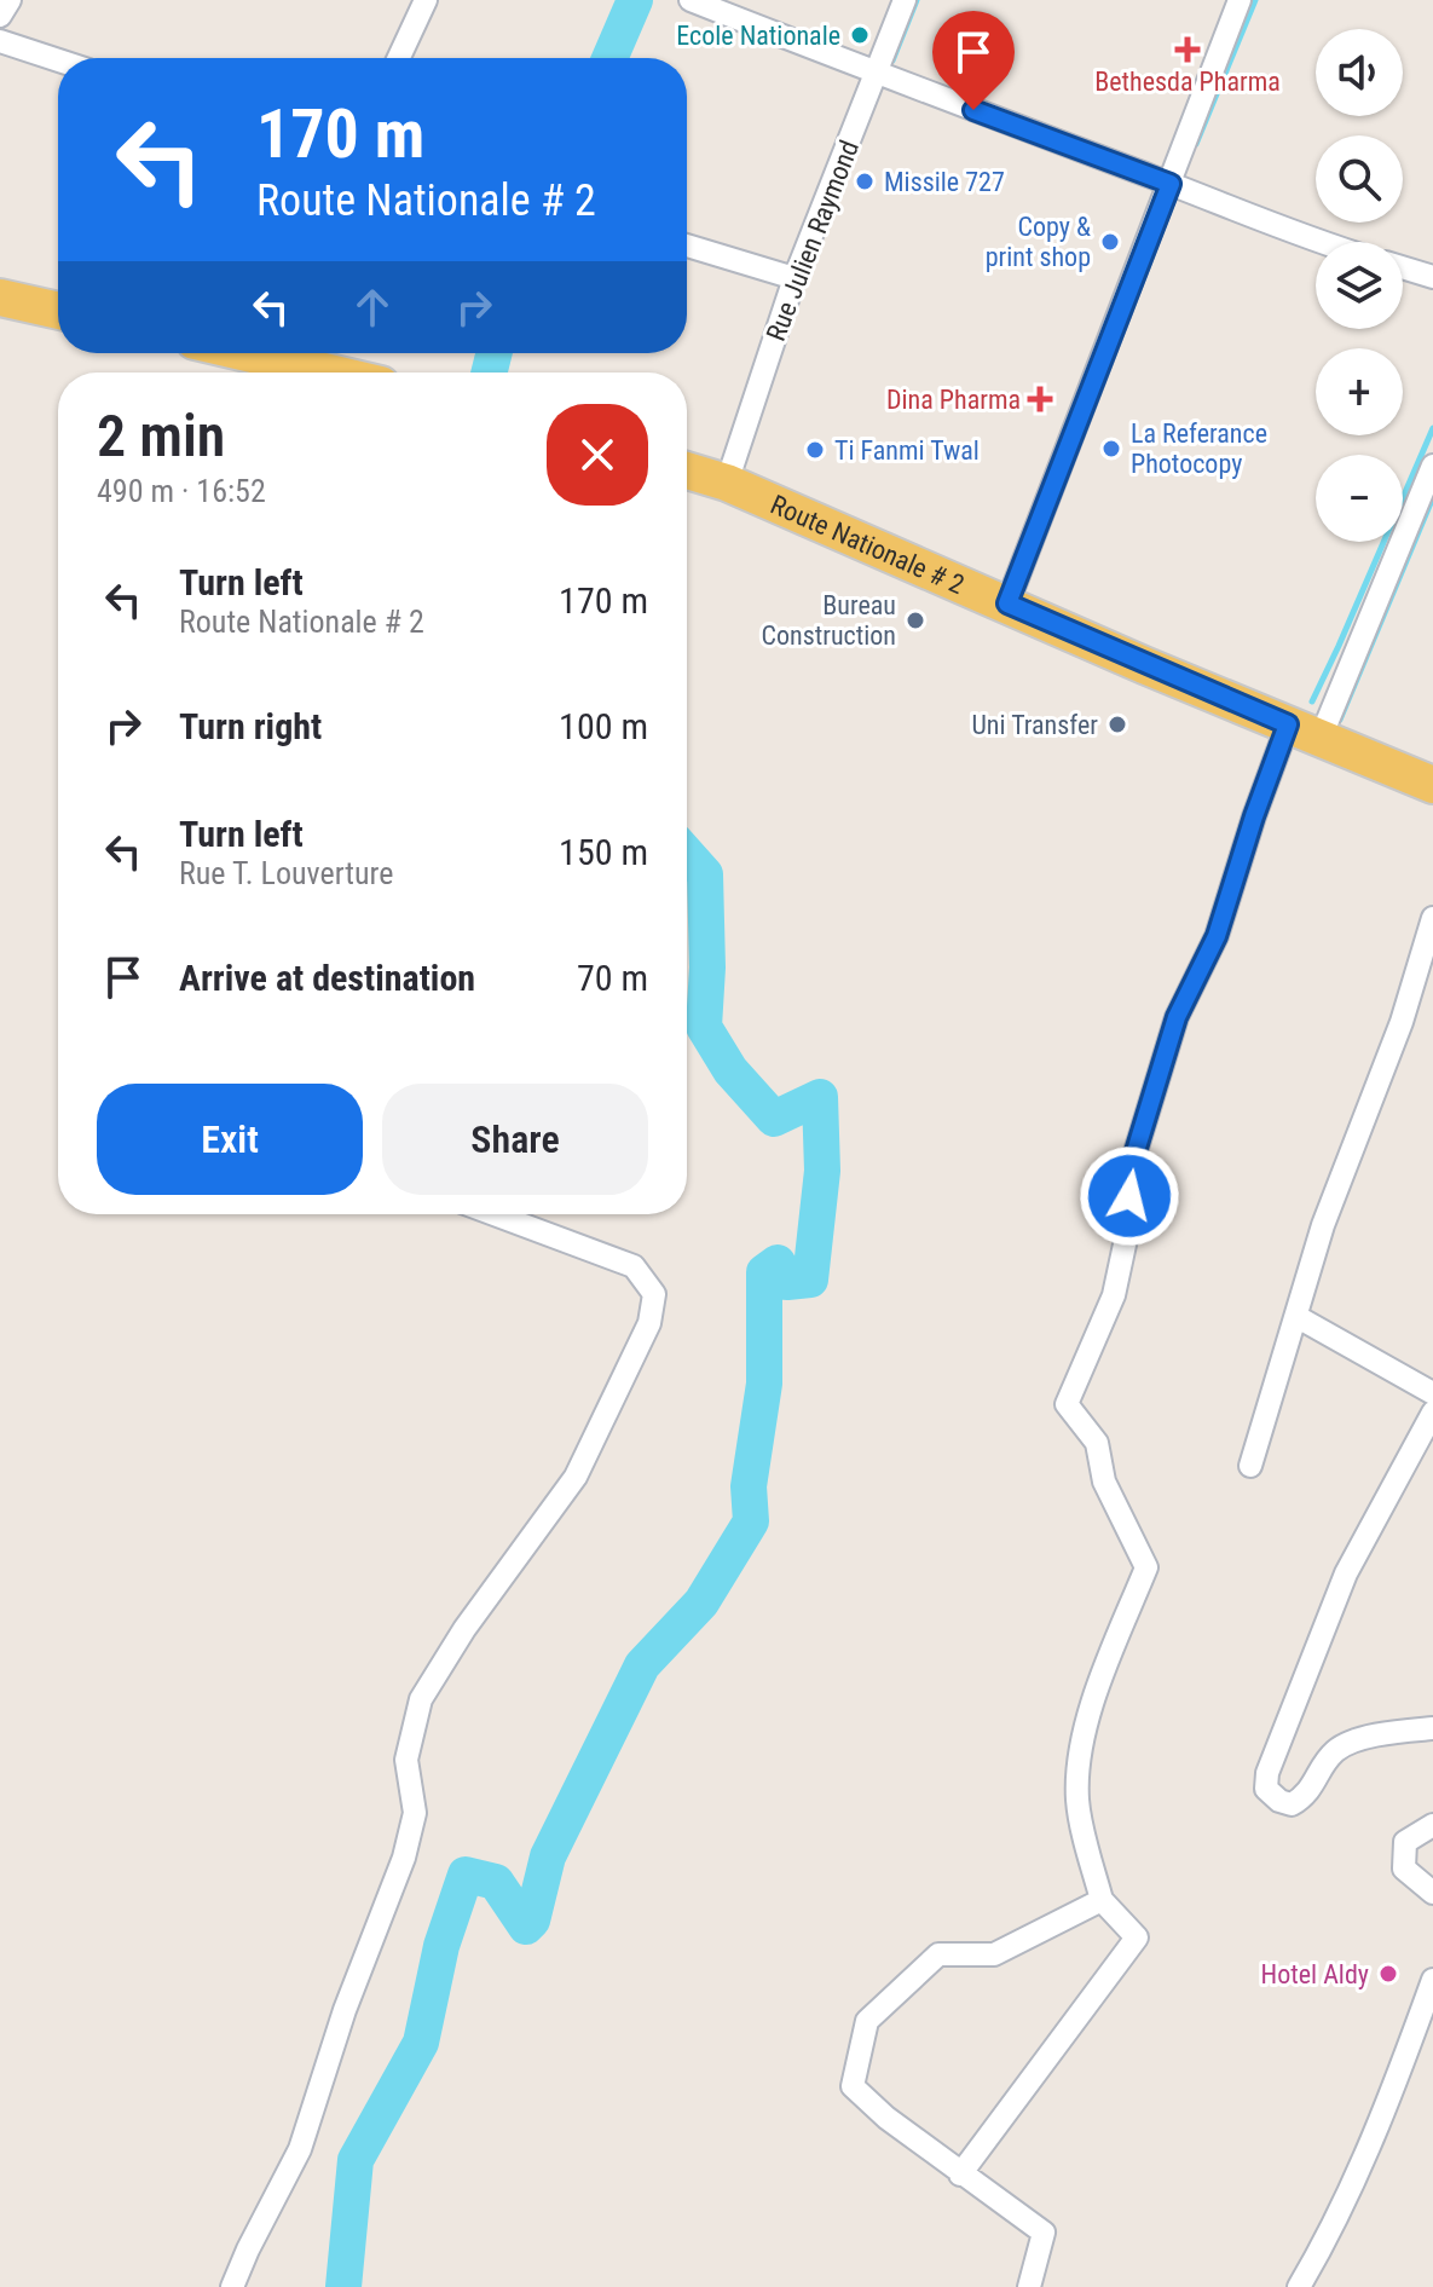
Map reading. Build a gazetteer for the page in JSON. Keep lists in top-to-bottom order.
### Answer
{
  "streets": {
    "main road": ["Route Nationale # 2"],
    "street": ["Rue Julien Raymond"]
  },
  "crossings": [
    ["Rue Julien Raymond", "Route Nationale # 2"]
  ],
  "places": {
    "other": [
      "Ecole Nationale",
      "Missile 727",
      "Copy & print shop",
      "La Referance Photocopy",
      "Ti Fanmi Twal",
      "Bureau Construction",
      "Uni Transfer",
      "Hotel Aldy"
    ],
    "health": ["Bethesda Pharma", "Dina Pharma"]
  },
  "page": {
    "map_buttons": ["+", "−"],
    "turn": ["170 m", "Route Nationale # 2"],
    "heading": ["2 min", "490 m · 16:52"],
    "list": [
      {
        "name": "Turn left",
        "note": "Route Nationale # 2",
        "value": "170 m"
      },
      {
        "name": "Turn right",
        "value": "100 m"
      },
      {
        "name": "Turn left",
        "note": "Rue T. Louverture",
        "value": "150 m"
      },
      {
        "name": "Arrive at destination",
        "value": "70 m"
      }
    ],
    "buttons": ["Exit", "Share"]
  }
}
